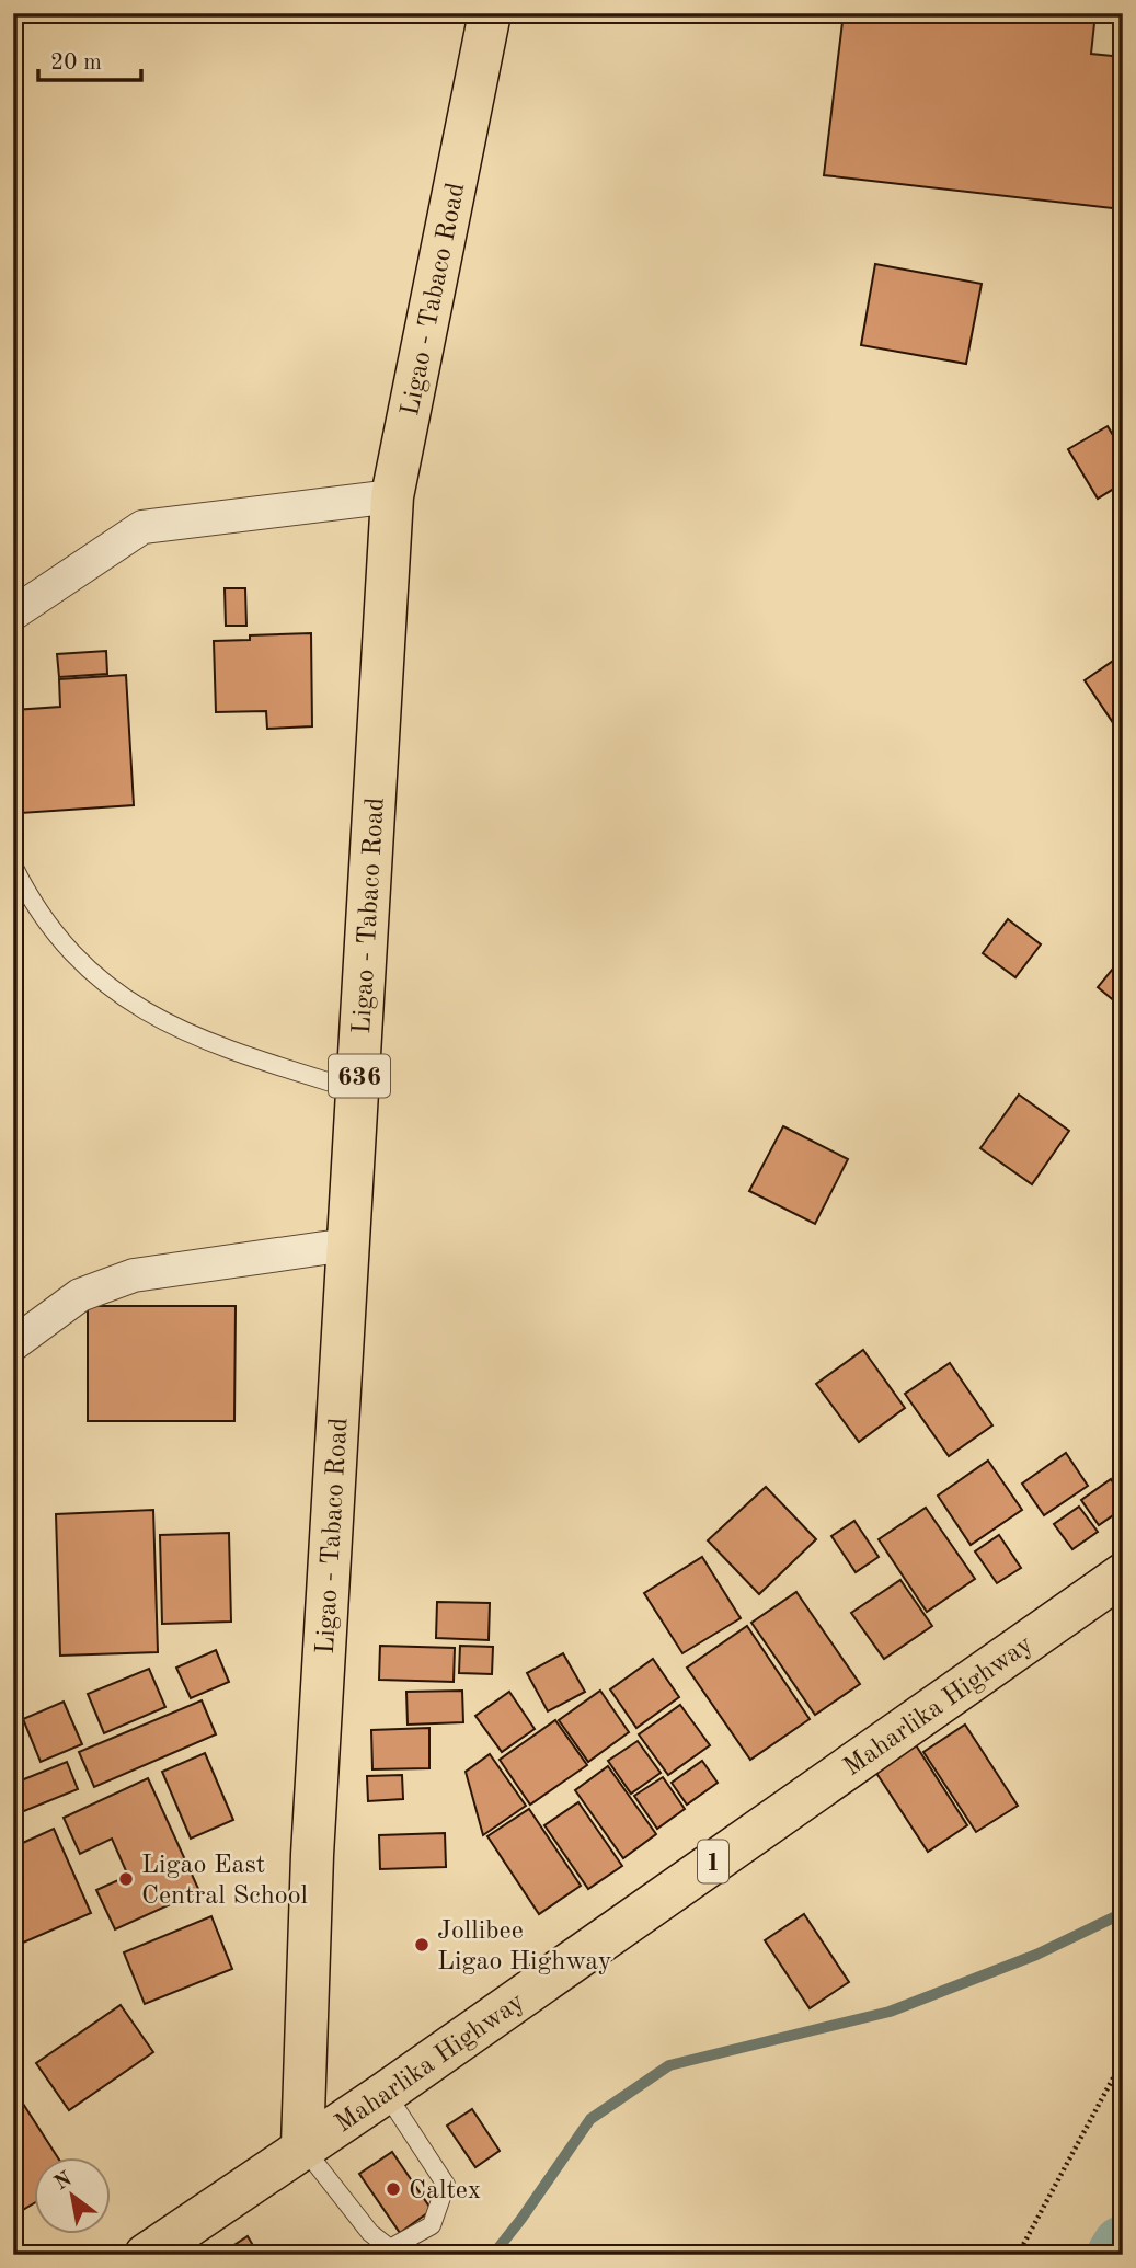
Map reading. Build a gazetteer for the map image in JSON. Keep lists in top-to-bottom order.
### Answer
{
  "streets": {
    "main road": [
      "Ligao - Tabaco Road",
      "636",
      "Maharlika Highway",
      "1"
    ]
  },
  "crossings": [
    ["Ligao - Tabaco Road", "Maharlika Highway"]
  ],
  "places": ["Ligao East Central School", "Jollibee Ligao Highway", "Caltex"],
  "scale_bar": "20 m",
  "north": "top left"
}
